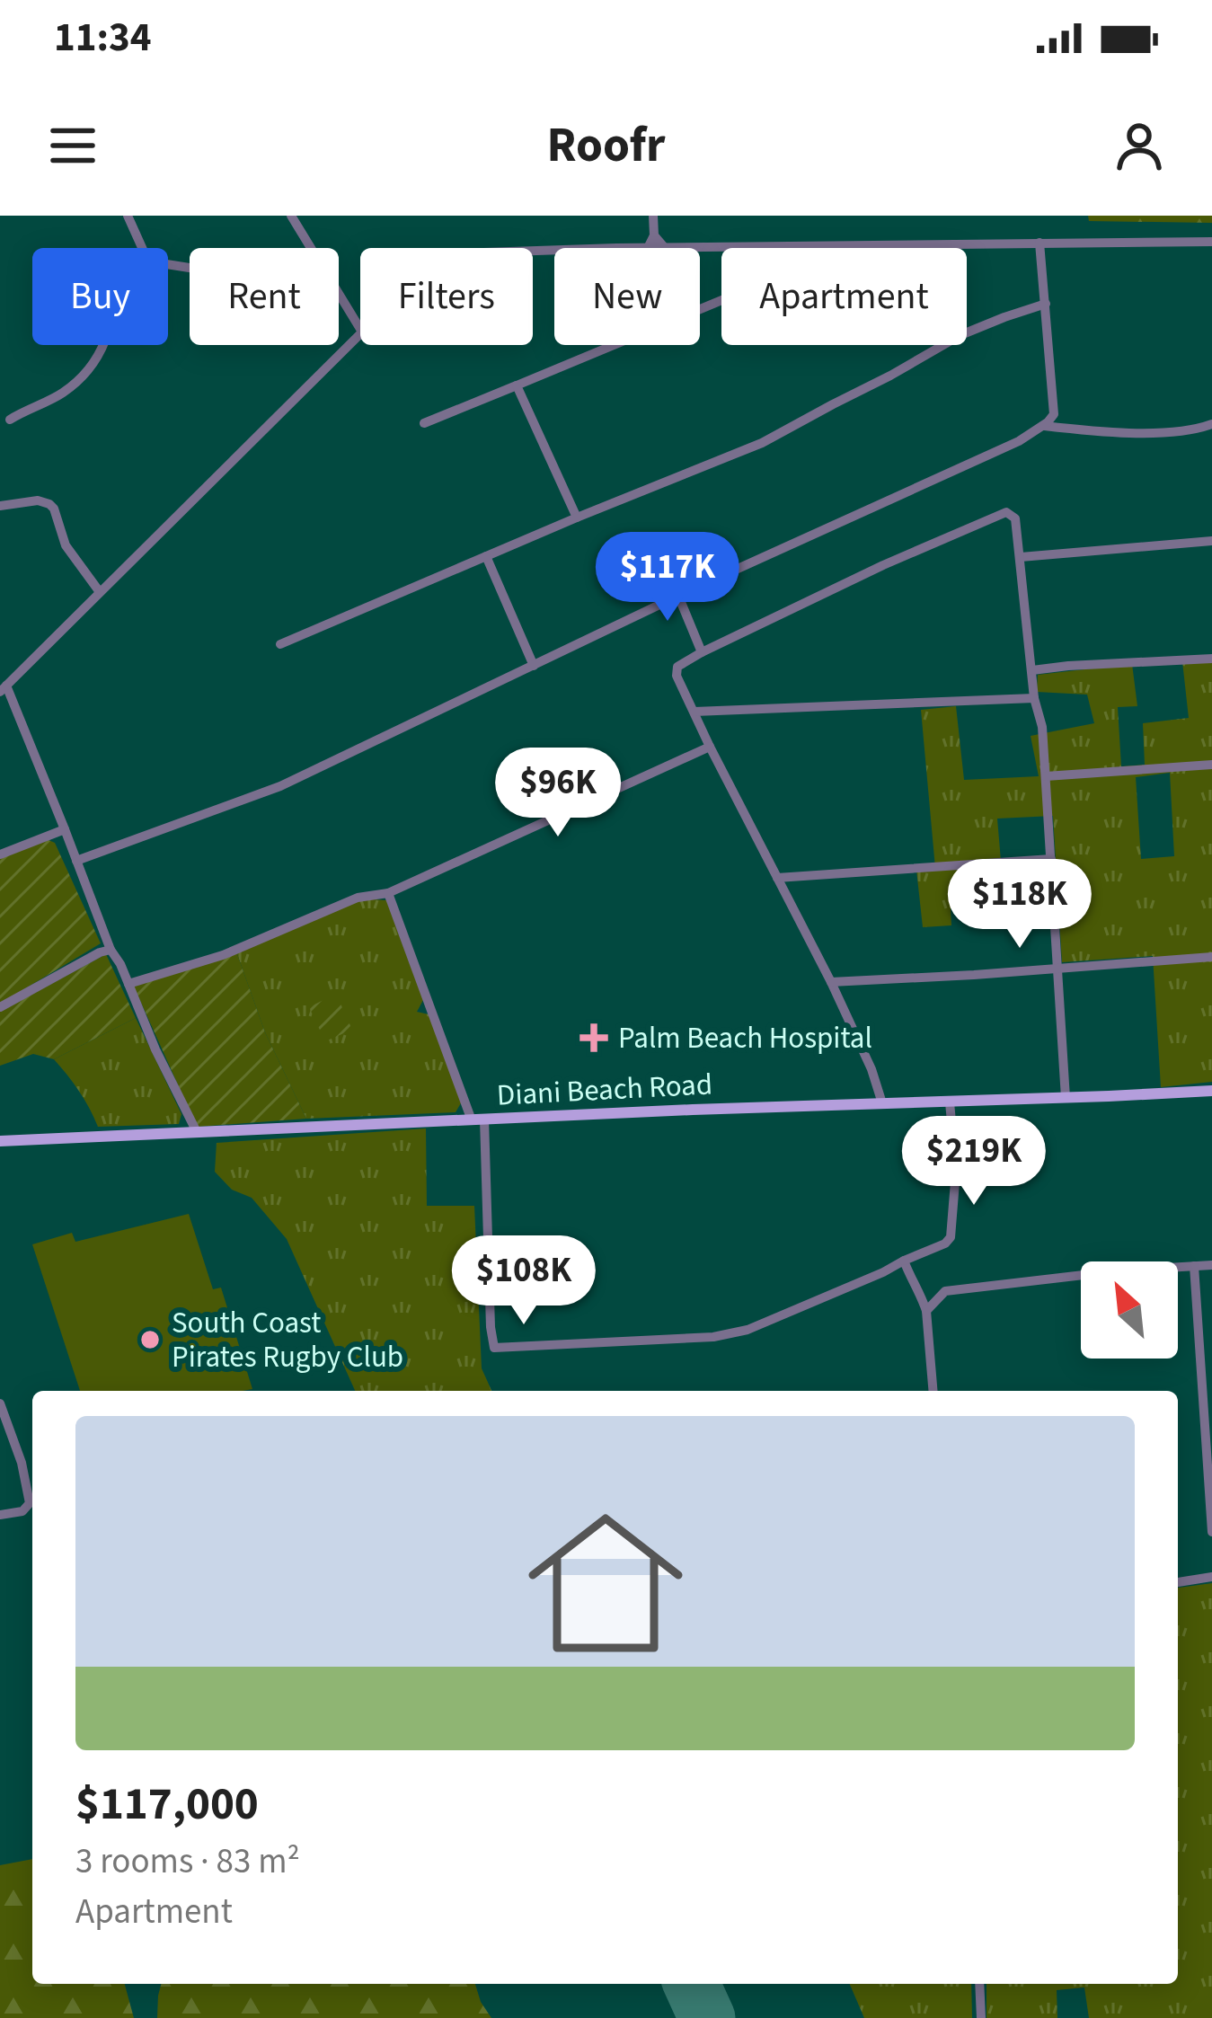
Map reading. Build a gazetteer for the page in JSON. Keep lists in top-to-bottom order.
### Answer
{
  "streets": {
    "main road": ["Diani Beach Road"]
  },
  "places": {
    "health": ["Palm Beach Hospital"],
    "other": ["South Coast Pirates Rugby Club"]
  },
  "north": "top left",
  "page": {
    "status": "11:34",
    "header": "Roofr",
    "chip": [
      "Buy",
      "Rent",
      "Filters",
      "New",
      "Apartment"
    ],
    "price": [
      "$117K",
      "$96K",
      "$118K",
      "$219K",
      "$108K"
    ],
    "list": [
      {
        "name": "$117,000",
        "note": "3 rooms · 83 m² · Apartment"
      }
    ]
  }
}
